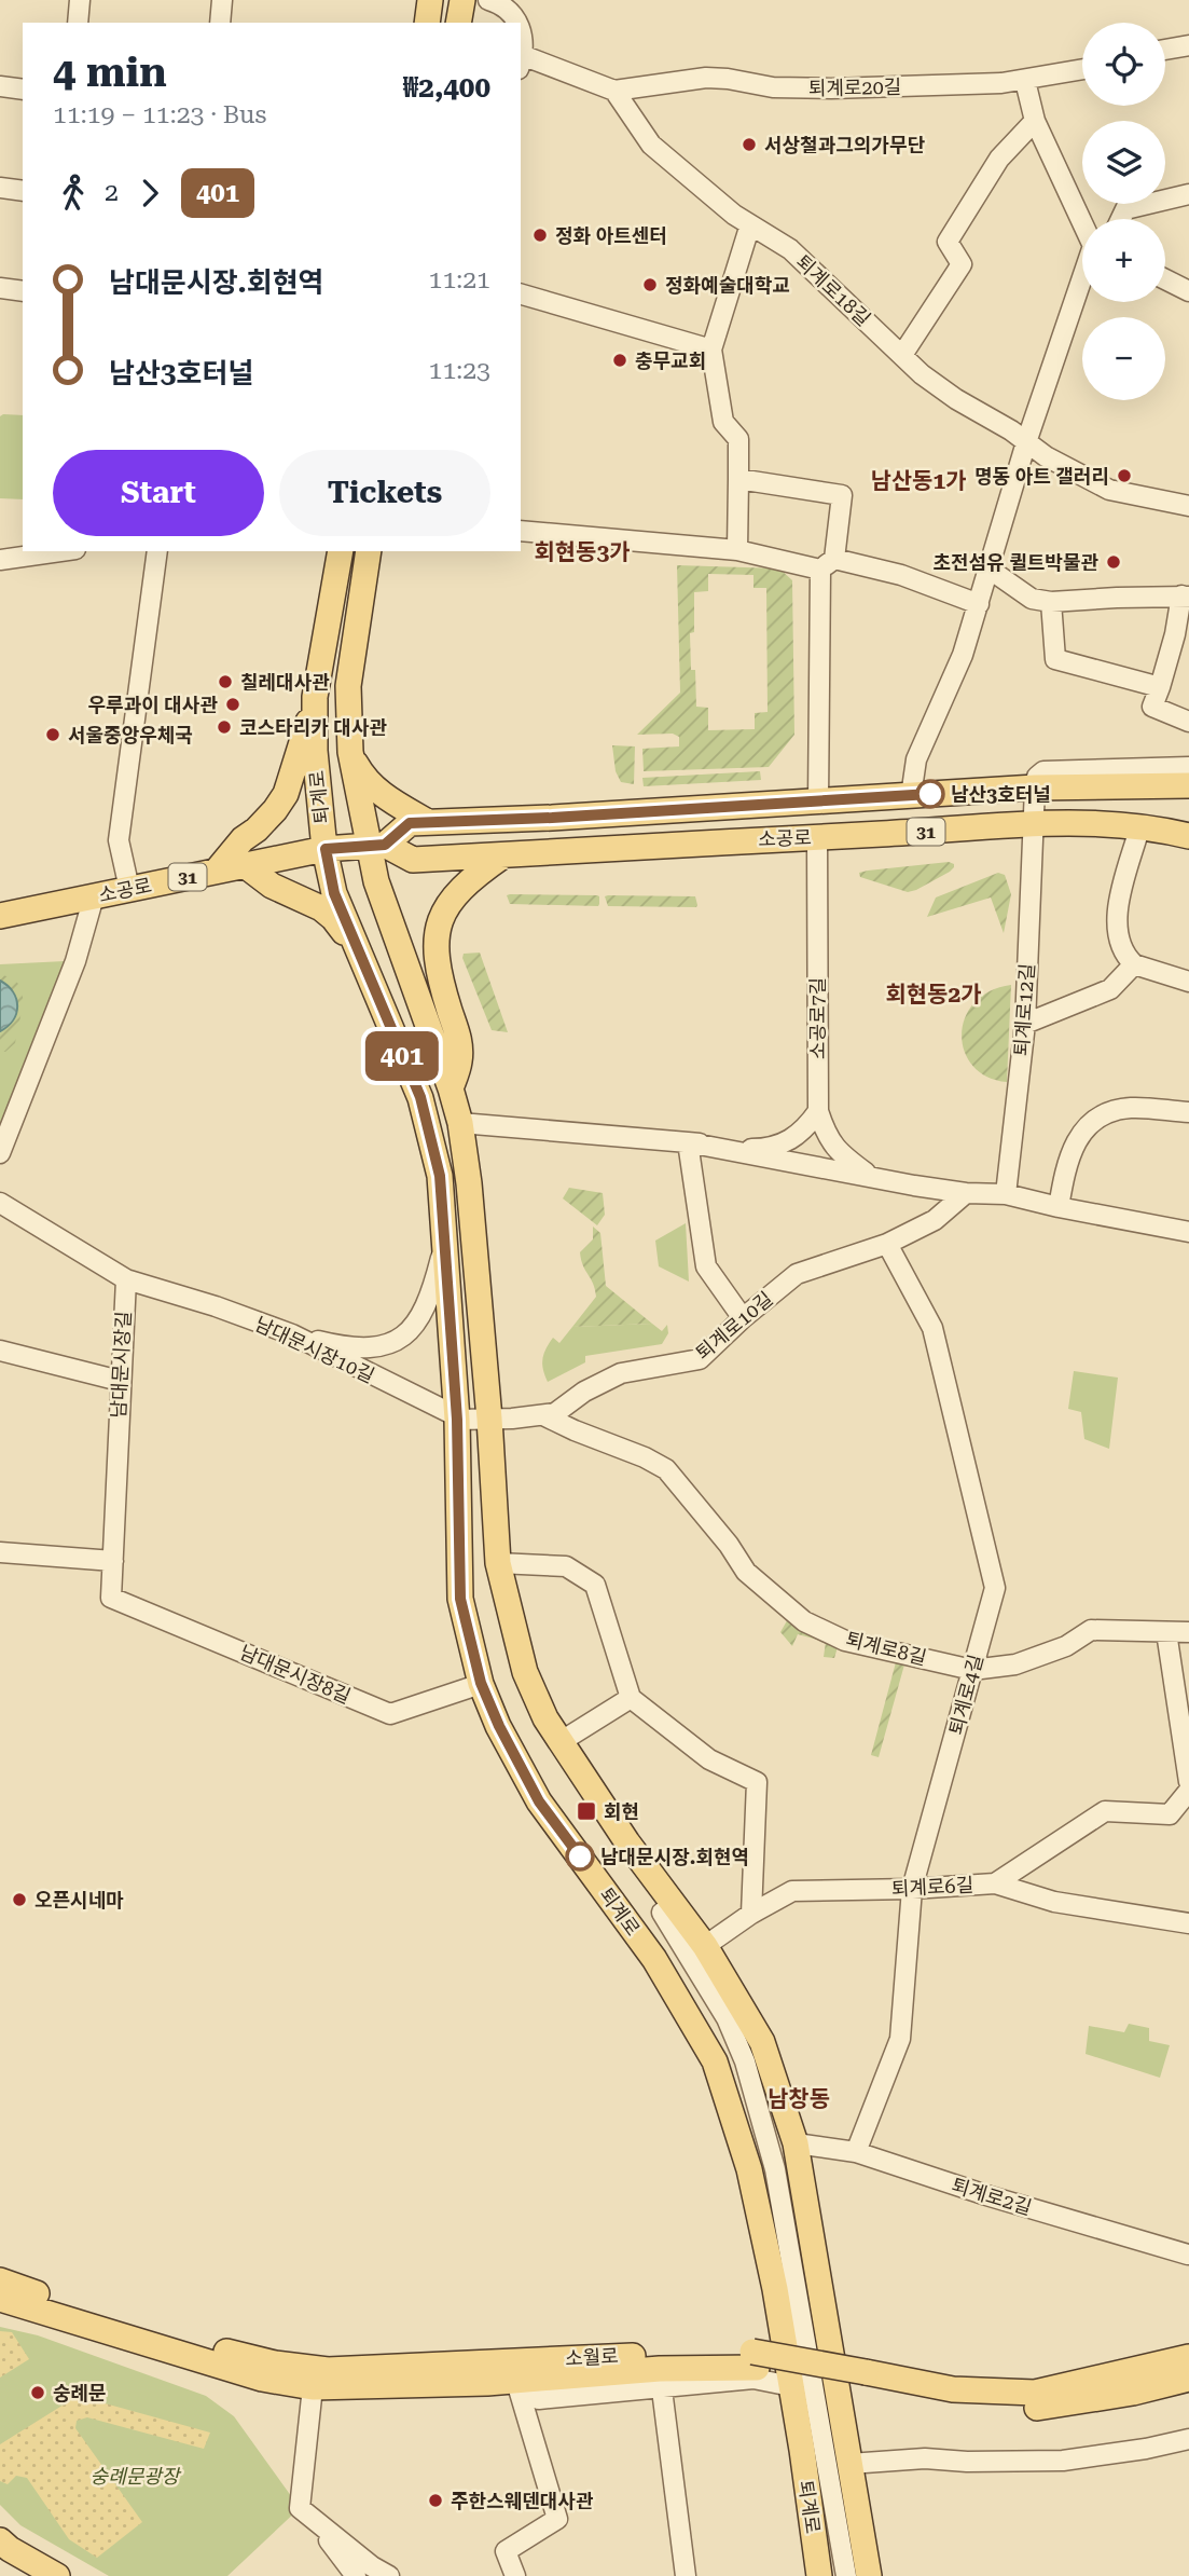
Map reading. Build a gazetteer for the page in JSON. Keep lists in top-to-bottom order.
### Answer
{
  "streets": {
    "main road": [
      "퇴계로",
      "31",
      "소공로",
      "소월로"
    ],
    "street": [
      "퇴계로20길",
      "퇴계로18길",
      "퇴계로12길",
      "소공로7길",
      "퇴계로10길",
      "남대문시장10길",
      "남대문시장길",
      "퇴계로8길",
      "남대문시장8길",
      "퇴계로4길",
      "퇴계로6길",
      "퇴계로2길"
    ]
  },
  "crossings": [
    ["퇴계로20길", "퇴계로18길"],
    ["퇴계로", "소공로"],
    ["퇴계로", "퇴계로10길"],
    ["퇴계로", "남대문시장10길"],
    ["퇴계로", "남대문시장8길"],
    ["퇴계로", "퇴계로6길"],
    ["퇴계로", "퇴계로2길"],
    ["퇴계로", "소월로"],
    ["소공로", "퇴계로12길"],
    ["소공로", "소공로7길"],
    ["퇴계로10길", "남대문시장10길"],
    ["퇴계로10길", "퇴계로8길"],
    ["퇴계로10길", "퇴계로4길"],
    ["남대문시장10길", "남대문시장길"],
    ["남대문시장길", "남대문시장8길"],
    ["퇴계로8길", "퇴계로4길"],
    ["퇴계로4길", "퇴계로6길"],
    ["퇴계로4길", "퇴계로2길"]
  ],
  "districts": [
    "남산동1가",
    "회현동3가",
    "회현동2가",
    "남창동"
  ],
  "parks": ["숭례문광장"],
  "places": {
    "other": [
      "서상철과그의가무단",
      "정화 아트센터",
      "정화예술대학교",
      "충무교회",
      "명동 아트 갤러리",
      "초전섬유 퀼트박물관",
      "칠레대사관",
      "우루과이 대사관",
      "코스타리카 대사관",
      "서울중앙우체국",
      "남산3호터널",
      "남대문시장.회현역",
      "오픈시네마",
      "숭례문",
      "주한스웨덴대사관"
    ],
    "transit": ["회현"]
  },
  "lines": ["bus line 401"],
  "page": {
    "on_map": "401",
    "map_buttons": ["+", "−"],
    "heading": ["4 min", "11:19 – 11:23 · Bus", "₩2,400"],
    "legs": ["2", "401"],
    "list": [
      {
        "name": "남대문시장.회현역",
        "value": "11:21"
      },
      {
        "name": "남산3호터널",
        "value": "11:23"
      }
    ],
    "buttons": ["Start", "Tickets"]
  }
}
